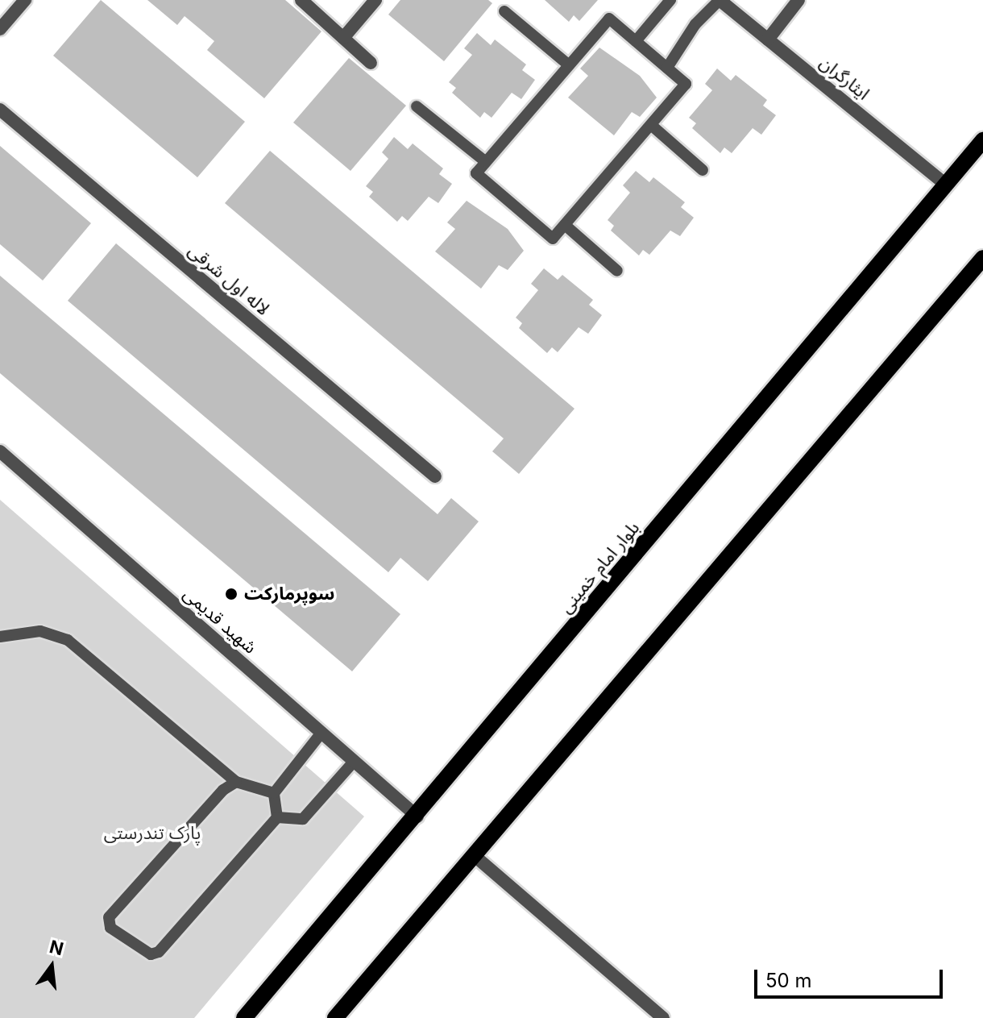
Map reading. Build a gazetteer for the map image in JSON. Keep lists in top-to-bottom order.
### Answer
{
  "streets": {
    "main road": ["بلوار امام خمینی"],
    "street": ["ایثارگران", "لاله اول شرقی", "شهید قدیمی"]
  },
  "crossings": [
    ["ایثارگران", "بلوار امام خمینی"],
    ["بلوار امام خمینی", "شهید قدیمی"]
  ],
  "parks": ["پارک تندرستی"],
  "places": ["سوپرمارکت"],
  "scale_bar": "50 m",
  "north": "top"
}
